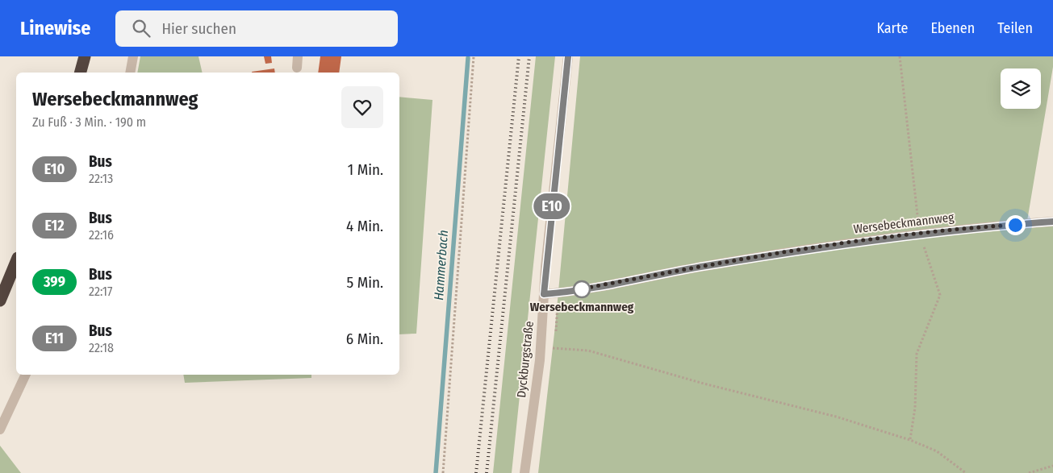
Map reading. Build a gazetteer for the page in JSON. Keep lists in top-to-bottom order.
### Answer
{
  "streets": {
    "street": ["Wersebeckmannweg", "Dyckburgstraße"]
  },
  "crossings": [
    ["Wersebeckmannweg", "Dyckburgstraße"]
  ],
  "water": ["Hammerbach"],
  "places": ["Wersebeckmannweg"],
  "lines": ["bus line E10"],
  "page": {
    "header": "Linewise",
    "search": "Hier suchen",
    "nav": ["Karte", "Ebenen", "Teilen"],
    "on_map": "E10",
    "heading": ["Wersebeckmannweg", "Zu Fuß · 3 Min. · 190 m"],
    "list": [
      {
        "mark": "E10",
        "name": "Bus",
        "note": "22:13",
        "value": "1 Min."
      },
      {
        "mark": "E12",
        "name": "Bus",
        "note": "22:16",
        "value": "4 Min."
      },
      {
        "mark": "399",
        "name": "Bus",
        "note": "22:17",
        "value": "5 Min."
      },
      {
        "mark": "E11",
        "name": "Bus",
        "note": "22:18",
        "value": "6 Min."
      }
    ]
  }
}
